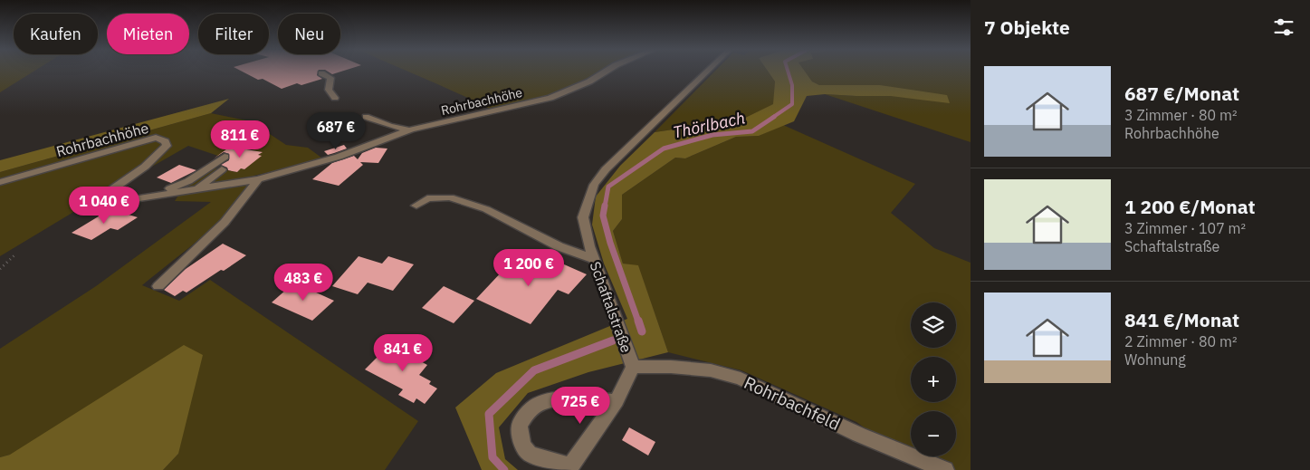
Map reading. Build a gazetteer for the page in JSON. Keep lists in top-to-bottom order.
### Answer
{
  "streets": {
    "street": ["Rohrbachhöhe", "Schaftalstraße", "Rohrbachfeld"]
  },
  "crossings": [
    ["Schaftalstraße", "Rohrbachfeld"]
  ],
  "water": ["Thörlbach"],
  "page": {
    "heading": "7 Objekte",
    "chip": [
      "Kaufen",
      "Mieten",
      "Filter",
      "Neu"
    ],
    "list": [
      {
        "name": "687 €/Monat",
        "note": "3 Zimmer · 80 m² · Rohrbachhöhe"
      },
      {
        "name": "1 200 €/Monat",
        "note": "3 Zimmer · 107 m² · Schaftalstraße"
      },
      {
        "name": "841 €/Monat",
        "note": "2 Zimmer · 80 m² · Wohnung"
      }
    ],
    "price": [
      "687 €",
      "811 €",
      "1 040 €",
      "1 200 €",
      "483 €",
      "841 €",
      "725 €"
    ],
    "map_buttons": ["+", "−"]
  }
}
